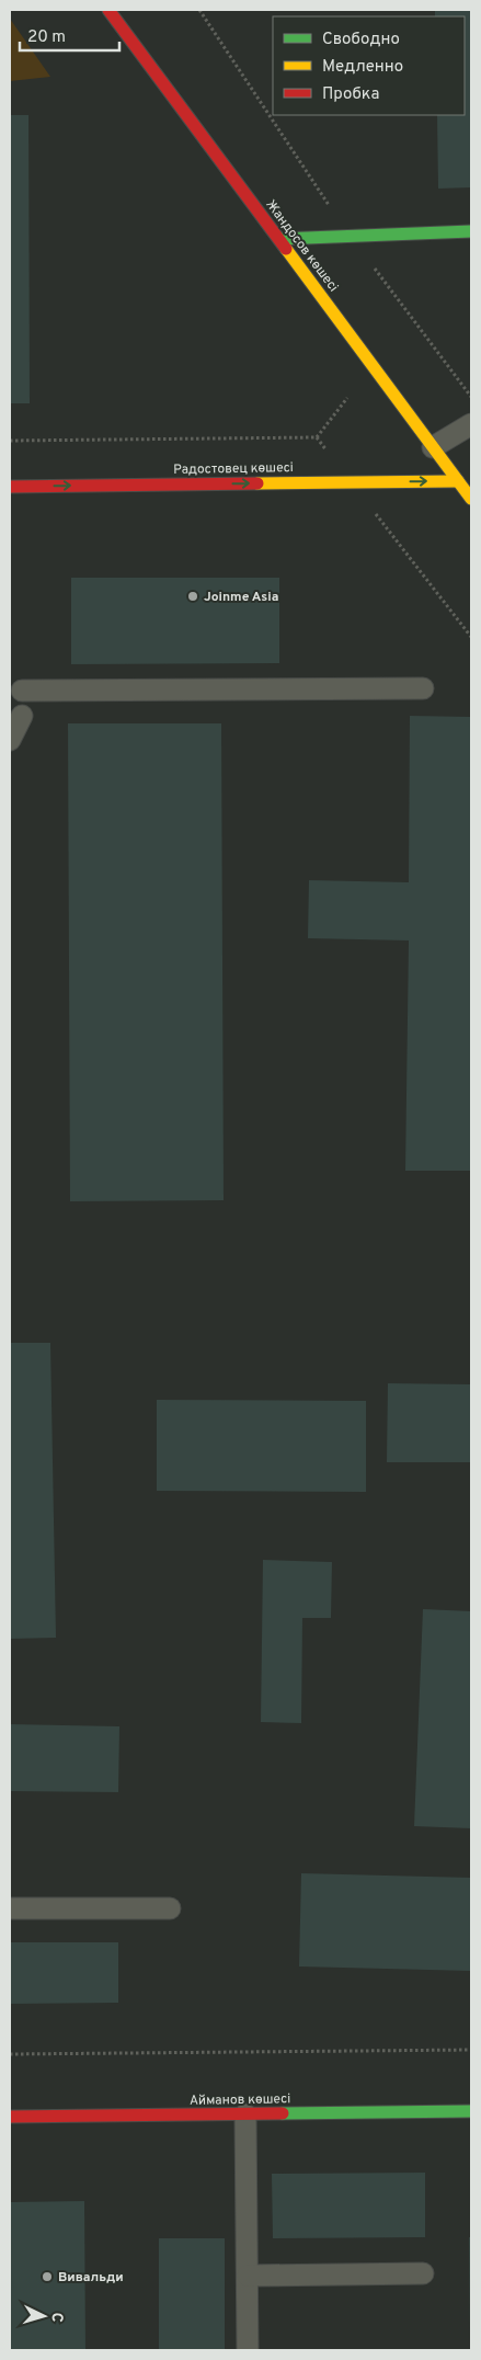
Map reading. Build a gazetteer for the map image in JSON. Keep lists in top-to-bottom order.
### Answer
{
  "streets": {
    "street": ["Жандосов көшесі", "Радостовец көшесі", "Айманов көшесі"]
  },
  "crossings": [
    ["Жандосов көшесі", "Радостовец көшесі"]
  ],
  "one_way": ["Радостовец көшесі"],
  "places": ["Joinme Asia", "Вивальди"],
  "legend": ["Свободно", "Медленно", "Пробка"],
  "scale_bar": "20 m",
  "north": "right"
}
